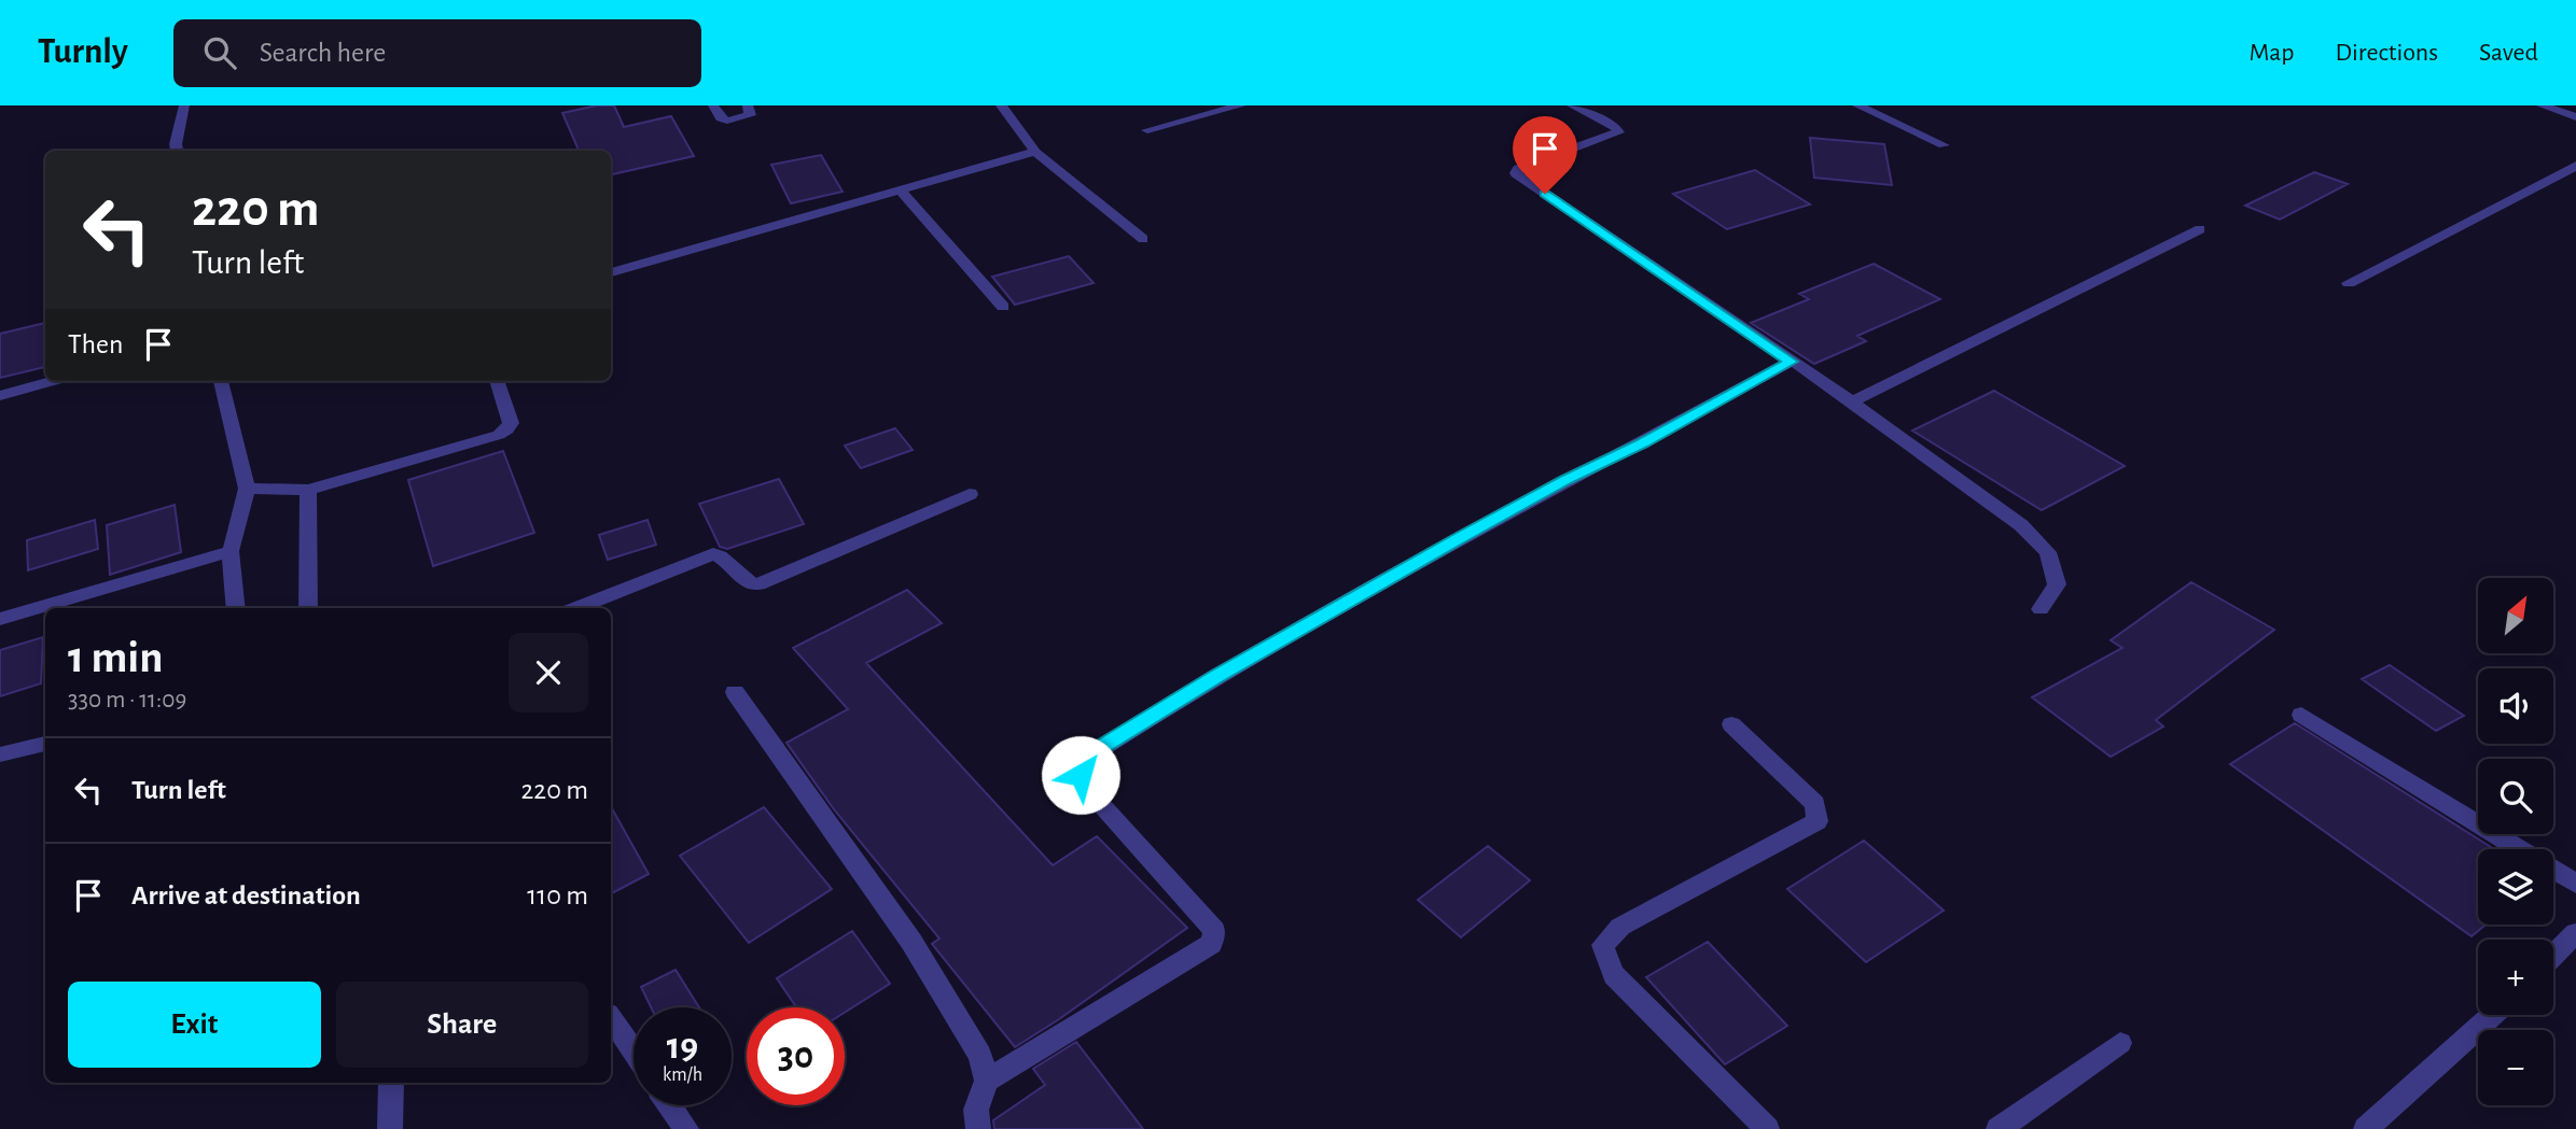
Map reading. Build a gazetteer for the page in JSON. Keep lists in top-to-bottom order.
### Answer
{
  "north": "top right",
  "page": {
    "header": "Turnly",
    "search": "Search here",
    "nav": ["Map", "Directions", "Saved"],
    "turn": ["220 m", "Turn left"],
    "then": "Then",
    "map_buttons": ["+", "−"],
    "heading": ["1 min", "330 m · 11:09"],
    "list": [
      {
        "name": "Turn left",
        "value": "220 m"
      },
      {
        "name": "Arrive at destination",
        "value": "110 m"
      }
    ],
    "buttons": ["Exit", "Share"],
    "speed": "19 km/h",
    "limit": "30"
  }
}
